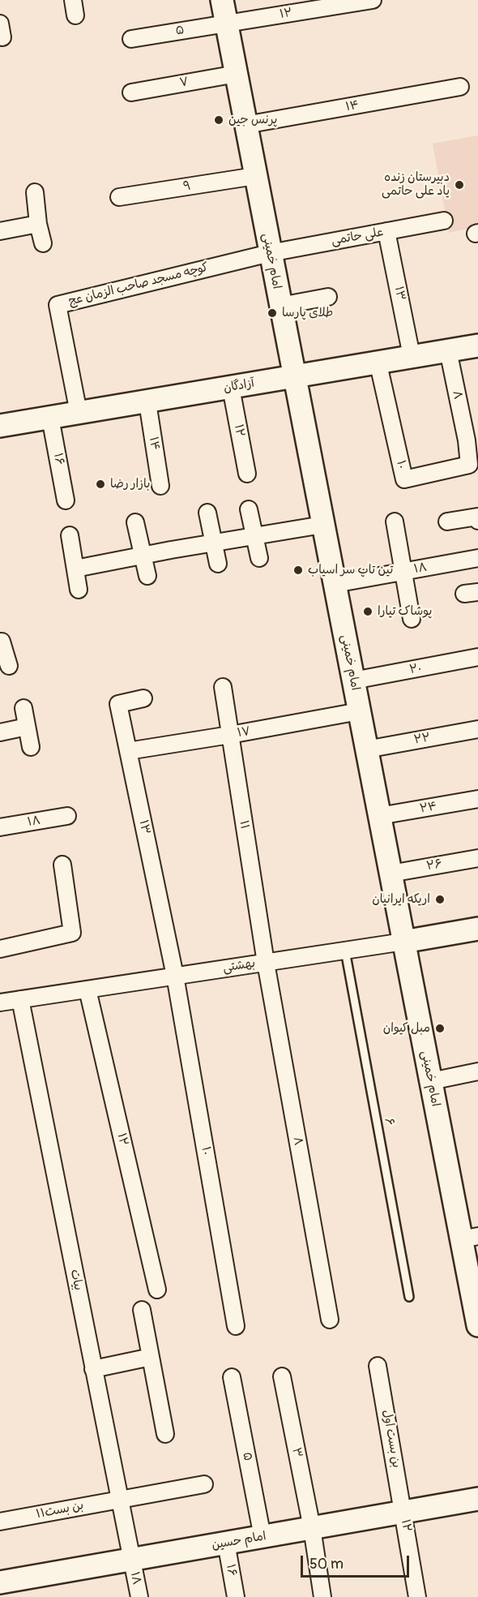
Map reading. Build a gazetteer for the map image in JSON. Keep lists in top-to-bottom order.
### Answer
{
  "streets": {
    "main road": [
      "امام خمینی",
      "آزادگان",
      "بهشتی",
      "امام حسین"
    ],
    "street": [
      "۱۲",
      "۵",
      "۷",
      "۱۴",
      "۹",
      "علی حاتمی",
      "کوچه مسجد صاحب الزمان عج",
      "۱۳",
      "۸",
      "۱۶",
      "۱۰",
      "۱۸",
      "۲۰",
      "۱۷",
      "۲۲",
      "۲۴",
      "۱۱",
      "۲۶",
      "بیات",
      "بن بست اول",
      "۳",
      "بن بست۱۱"
    ],
    "lane": ["۶"]
  },
  "crossings": [
    ["۱۲", "۵"],
    ["۱۲", "امام خمینی"],
    ["۱۲", "آزادگان"],
    ["۱۲", "بهشتی"],
    ["۱۲", "بن بست اول"],
    ["۱۲", "امام حسین"],
    ["۵", "امام خمینی"],
    ["۵", "امام حسین"],
    ["۷", "امام خمینی"],
    ["۱۴", "امام خمینی"],
    ["۱۴", "آزادگان"],
    ["۹", "امام خمینی"],
    ["علی حاتمی", "امام خمینی"],
    ["علی حاتمی", "کوچه مسجد صاحب الزمان عج"],
    ["علی حاتمی", "۱۳"],
    ["امام خمینی", "کوچه مسجد صاحب الزمان عج"],
    ["امام خمینی", "آزادگان"],
    ["امام خمینی", "۱۸"],
    ["امام خمینی", "۲۰"],
    ["امام خمینی", "۱۷"],
    ["امام خمینی", "۲۲"],
    ["امام خمینی", "۲۴"],
    ["امام خمینی", "۲۶"],
    ["امام خمینی", "بهشتی"],
    ["کوچه مسجد صاحب الزمان عج", "آزادگان"],
    ["۱۳", "آزادگان"],
    ["۱۳", "۱۰"],
    ["۱۳", "۱۷"],
    ["۱۳", "بهشتی"],
    ["آزادگان", "۸"],
    ["آزادگان", "۱۶"],
    ["آزادگان", "۱۰"],
    ["۸", "۱۰"],
    ["۸", "۱۱"],
    ["۸", "بهشتی"],
    ["۱۶", "امام حسین"],
    ["۱۰", "بهشتی"],
    ["۱۸", "بیات"],
    ["۱۸", "امام حسین"],
    ["۱۷", "۱۱"],
    ["۱۱", "بهشتی"],
    ["بهشتی", "۶"],
    ["بهشتی", "بیات"],
    ["بیات", "بن بست۱۱"],
    ["بیات", "امام حسین"],
    ["بن بست اول", "امام حسین"],
    ["۳", "امام حسین"]
  ],
  "places": [
    "پرنس جین",
    "دبیرستان زنده یاد علی حاتمی",
    "طلای پارسا",
    "بازار رضا",
    "تین تاپ سر اسیاب",
    "پوشاک تیارا",
    "اریکه ایرانیان",
    "مبل کیوان"
  ],
  "scale_bar": "50 m"
}
